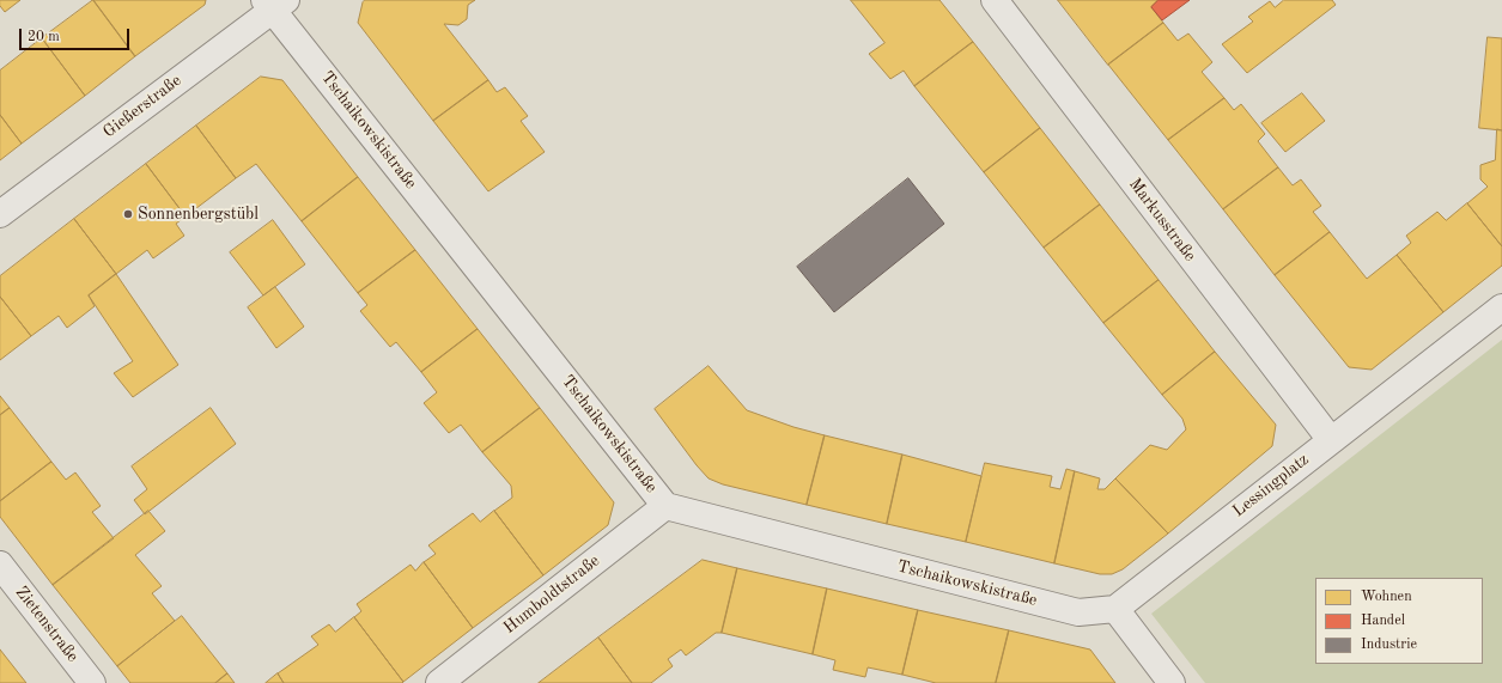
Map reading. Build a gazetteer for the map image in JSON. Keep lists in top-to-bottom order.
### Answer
{
  "streets": {
    "street": [
      "Gießerstraße",
      "Tschaikowskistraße",
      "Markusstraße",
      "Lessingplatz",
      "Humboldtstraße",
      "Zietenstraße"
    ]
  },
  "crossings": [
    ["Gießerstraße", "Tschaikowskistraße"],
    ["Tschaikowskistraße", "Lessingplatz"],
    ["Tschaikowskistraße", "Humboldtstraße"],
    ["Markusstraße", "Lessingplatz"]
  ],
  "places": ["Sonnenbergstübl"],
  "legend": ["Wohnen", "Handel", "Industrie"],
  "scale_bar": "20 m"
}
